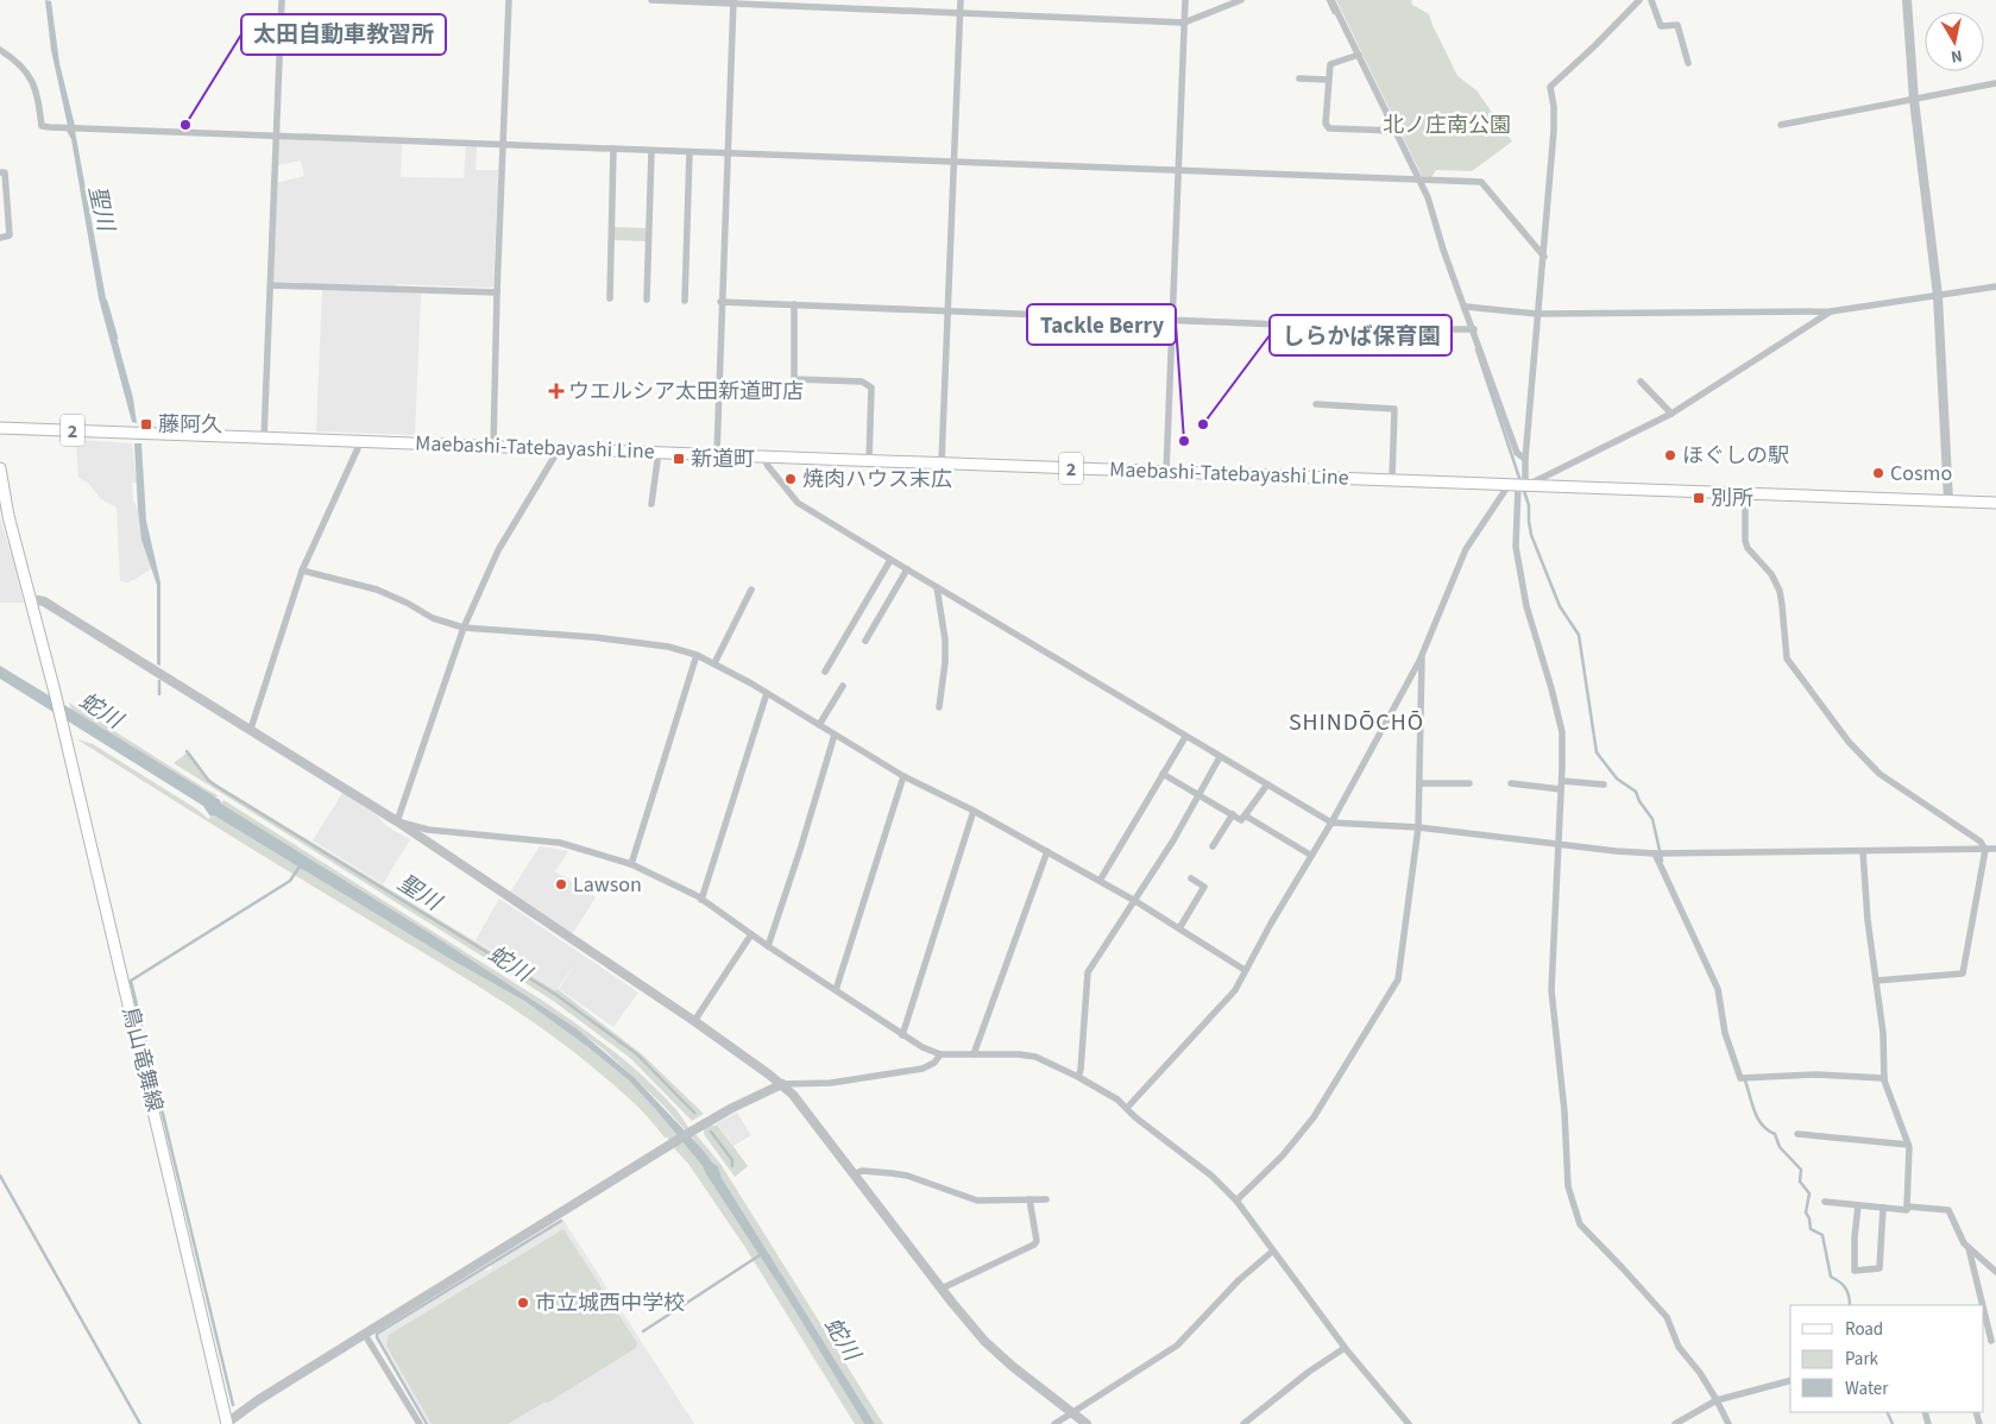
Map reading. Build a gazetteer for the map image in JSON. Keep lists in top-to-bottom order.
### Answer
{
  "streets": {
    "main road": ["2", "Maebashi-Tatebayashi Line", "鳥山竜舞線"]
  },
  "districts": ["SHINDŌCHŌ"],
  "water": ["聖川", "蛇川"],
  "parks": ["北ノ庄南公園"],
  "places": {
    "other": [
      "太田自動車教習所",
      "しらかば保育園",
      "Tackle Berry",
      "ほぐしの駅",
      "Cosmo",
      "焼肉ハウス末広",
      "Lawson",
      "市立城西中学校"
    ],
    "health": ["ウエルシア太田新道町店"],
    "transit": ["藤阿久", "新道町", "別所"]
  },
  "legend": ["Road", "Park", "Water"],
  "north": "bottom"
}
